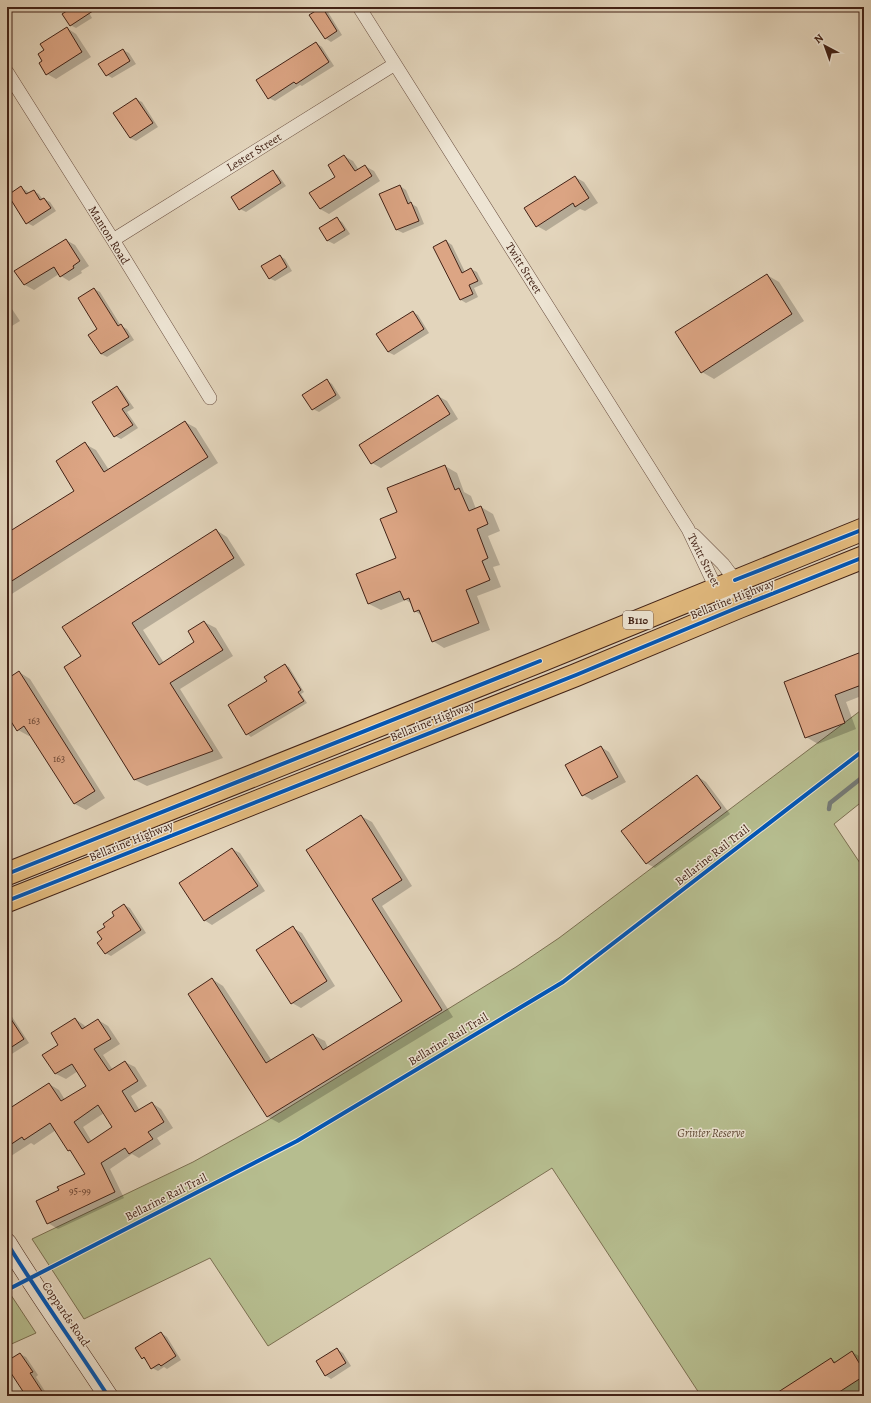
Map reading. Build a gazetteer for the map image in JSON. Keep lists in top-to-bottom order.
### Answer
{
  "streets": {
    "highway": ["Bellarine Highway", "B110"],
    "street": [
      "Lester Street",
      "Manton Road",
      "Twitt Street",
      "Coppards Road"
    ],
    "cycle path": ["Bellarine Rail Trail"]
  },
  "crossings": [
    ["Lester Street", "Manton Road"],
    ["Lester Street", "Twitt Street"],
    ["Twitt Street", "Bellarine Highway"]
  ],
  "parks": ["Grinter Reserve"],
  "house_numbers": ["163", "163", "95-99"],
  "north": "top left"
}
